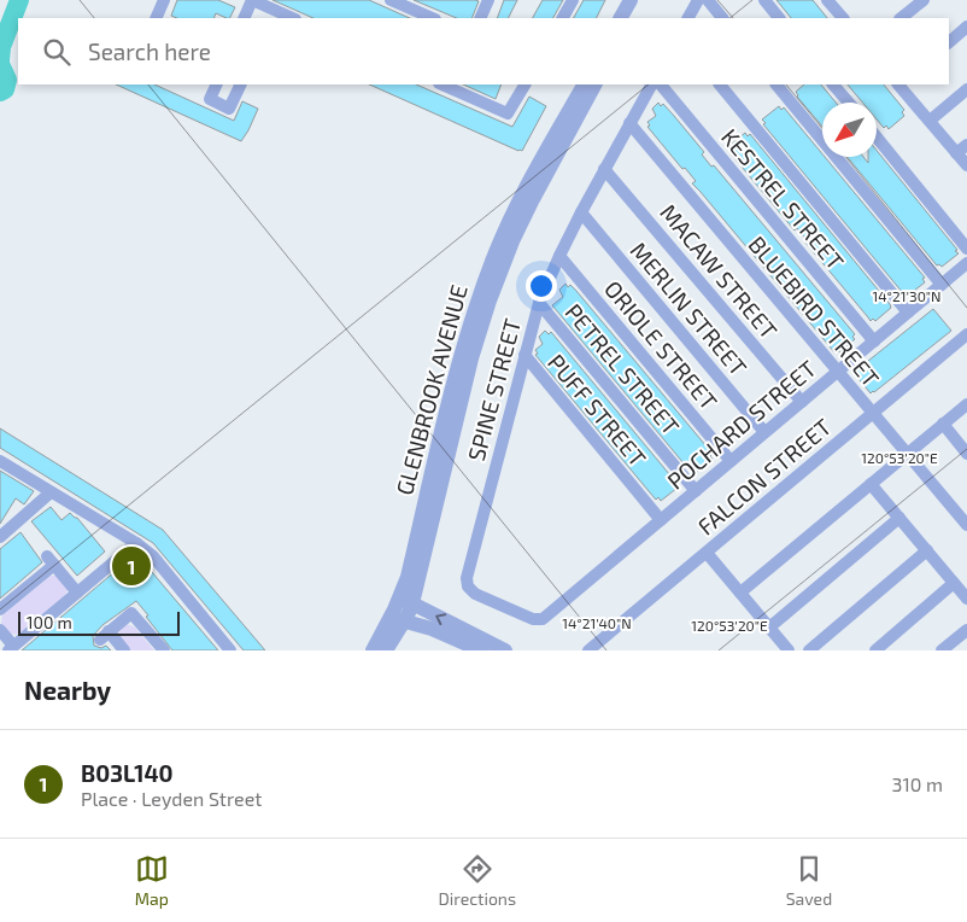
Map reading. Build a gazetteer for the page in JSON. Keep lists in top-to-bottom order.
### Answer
{
  "streets": {
    "street": [
      "KESTREL STREET",
      "MACAW STREET",
      "MERLIN STREET",
      "BLUEBIRD STREET",
      "ORIOLE STREET",
      "PETREL STREET",
      "GLENBROOK AVENUE",
      "SPINE STREET",
      "PUFF STREET",
      "POCHARD STREET",
      "FALCON STREET"
    ]
  },
  "crossings": [
    ["KESTREL STREET", "POCHARD STREET"],
    ["MACAW STREET", "SPINE STREET"],
    ["MACAW STREET", "POCHARD STREET"],
    ["MERLIN STREET", "SPINE STREET"],
    ["MERLIN STREET", "POCHARD STREET"],
    ["BLUEBIRD STREET", "SPINE STREET"],
    ["BLUEBIRD STREET", "POCHARD STREET"],
    ["BLUEBIRD STREET", "FALCON STREET"],
    ["ORIOLE STREET", "SPINE STREET"],
    ["ORIOLE STREET", "POCHARD STREET"],
    ["PETREL STREET", "SPINE STREET"],
    ["PETREL STREET", "POCHARD STREET"],
    ["SPINE STREET", "PUFF STREET"],
    ["SPINE STREET", "POCHARD STREET"],
    ["PUFF STREET", "POCHARD STREET"]
  ],
  "scale_bar": "100 m",
  "north": "bottom left",
  "page": {
    "search": "Search here",
    "pins": "1",
    "scale": "100 m",
    "heading": "Nearby",
    "list": [
      {
        "mark": "1",
        "name": "B03L140",
        "note": "Place · Leyden Street",
        "value": "310 m"
      }
    ],
    "nav": ["Map", "Directions", "Saved"]
  },
  "coordinates": ["14°21'30\"N", "120°53'20\"E", "14°21'40\"N"]
}
